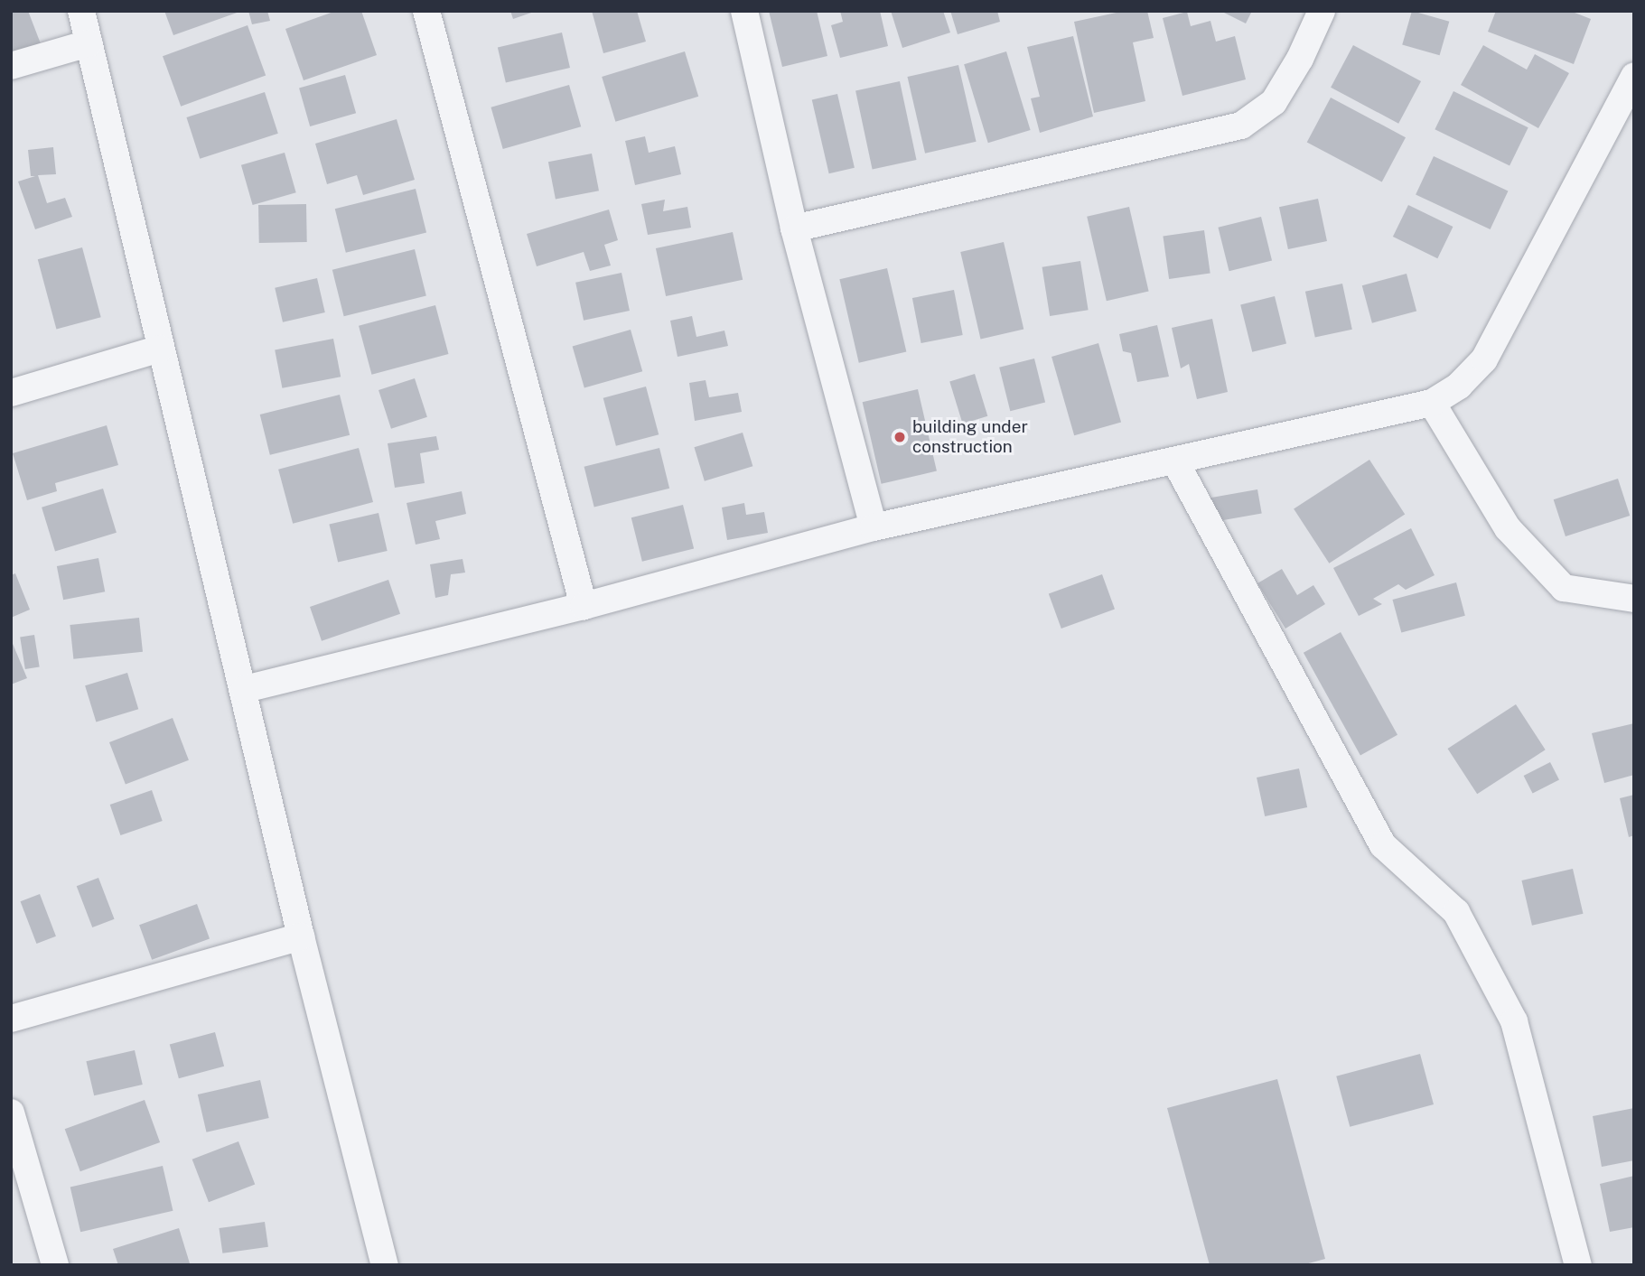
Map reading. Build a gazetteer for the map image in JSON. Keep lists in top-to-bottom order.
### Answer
{
  "places": ["building under construction"]
}
